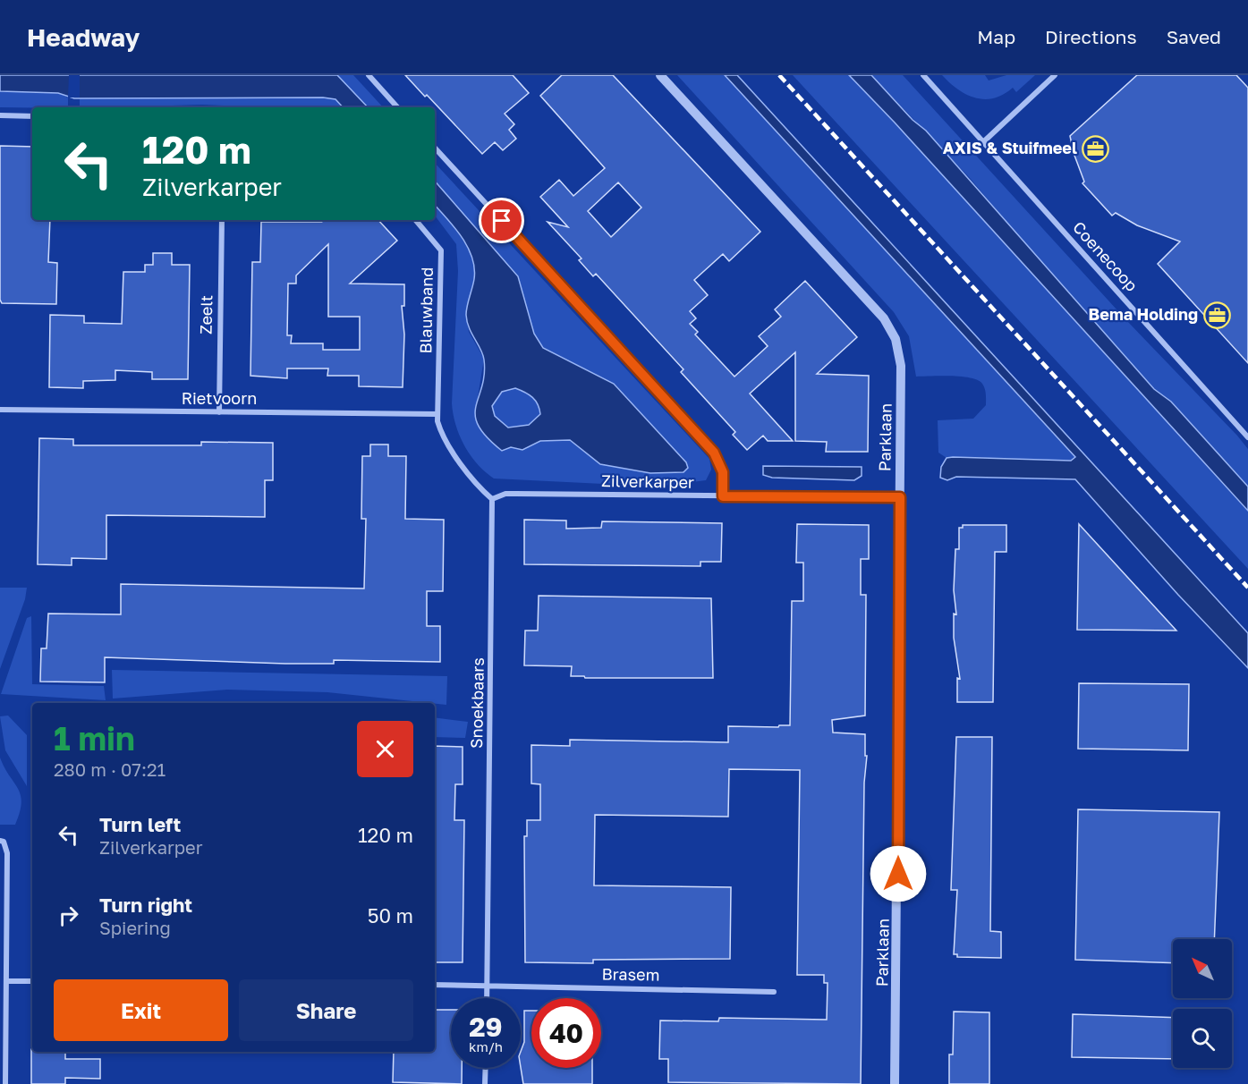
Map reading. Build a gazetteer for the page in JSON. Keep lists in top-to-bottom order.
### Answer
{
  "streets": {
    "street": [
      "Coenecoop",
      "Blauwband",
      "Zeelt",
      "Rietvoorn",
      "Parklaan",
      "Zilverkarper",
      "Snoekbaars",
      "Brasem"
    ]
  },
  "crossings": [
    ["Blauwband", "Rietvoorn"],
    ["Zeelt", "Rietvoorn"],
    ["Parklaan", "Zilverkarper"],
    ["Zilverkarper", "Snoekbaars"],
    ["Snoekbaars", "Brasem"]
  ],
  "places": {
    "office": ["AXIS & Stuifmeel", "Bema Holding"]
  },
  "north": "top left",
  "page": {
    "header": "Headway",
    "nav": ["Map", "Directions", "Saved"],
    "turn": ["120 m", "Zilverkarper"],
    "heading": ["1 min", "280 m · 07:21"],
    "list": [
      {
        "name": "Turn left",
        "note": "Zilverkarper",
        "value": "120 m"
      },
      {
        "name": "Turn right",
        "note": "Spiering",
        "value": "50 m"
      }
    ],
    "buttons": ["Exit", "Share"],
    "speed": "29 km/h",
    "limit": "40"
  }
}
